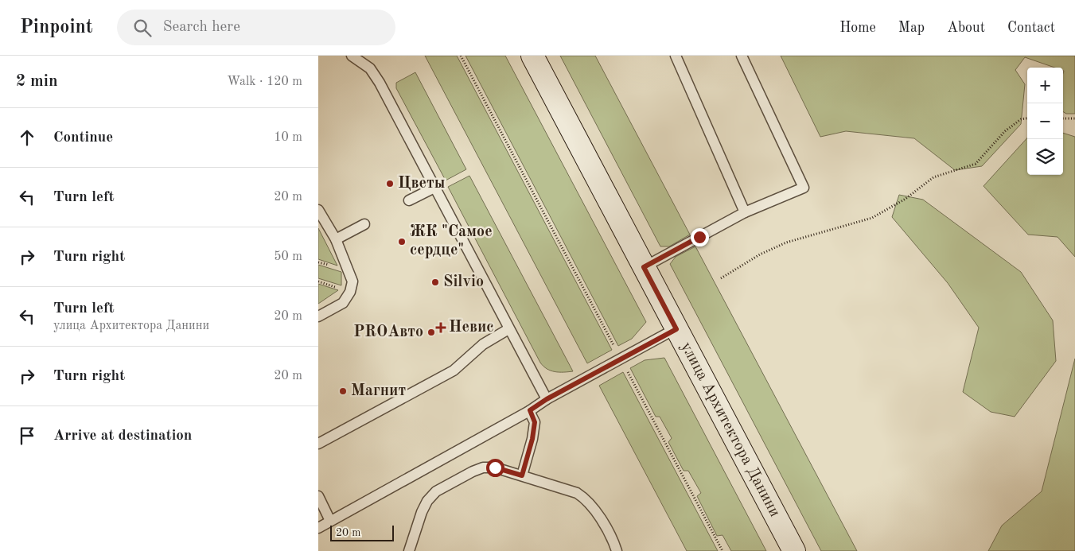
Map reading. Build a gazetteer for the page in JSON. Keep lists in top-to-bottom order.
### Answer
{
  "streets": {
    "street": ["улица Архитектора Данини"]
  },
  "places": {
    "other": [
      "Цветы",
      "ЖК \"Самое сердце\"",
      "Silvio",
      "PROАвто",
      "Магнит"
    ],
    "health": ["Невис"]
  },
  "scale_bar": "20 m",
  "page": {
    "header": "Pinpoint",
    "search": "Search here",
    "nav": [
      "Home",
      "Map",
      "About",
      "Contact"
    ],
    "heading": ["2 min", "Walk · 120 m"],
    "map_buttons": ["+", "−"],
    "list": [
      ["Continue", "10 m"],
      ["Turn left", "20 m"],
      ["Turn right", "50 m"],
      ["Turn left", "улица Архитектора Данини", "20 m"],
      ["Turn right", "20 m"],
      "Arrive at destination"
    ],
    "scale": "20 m"
  }
}
